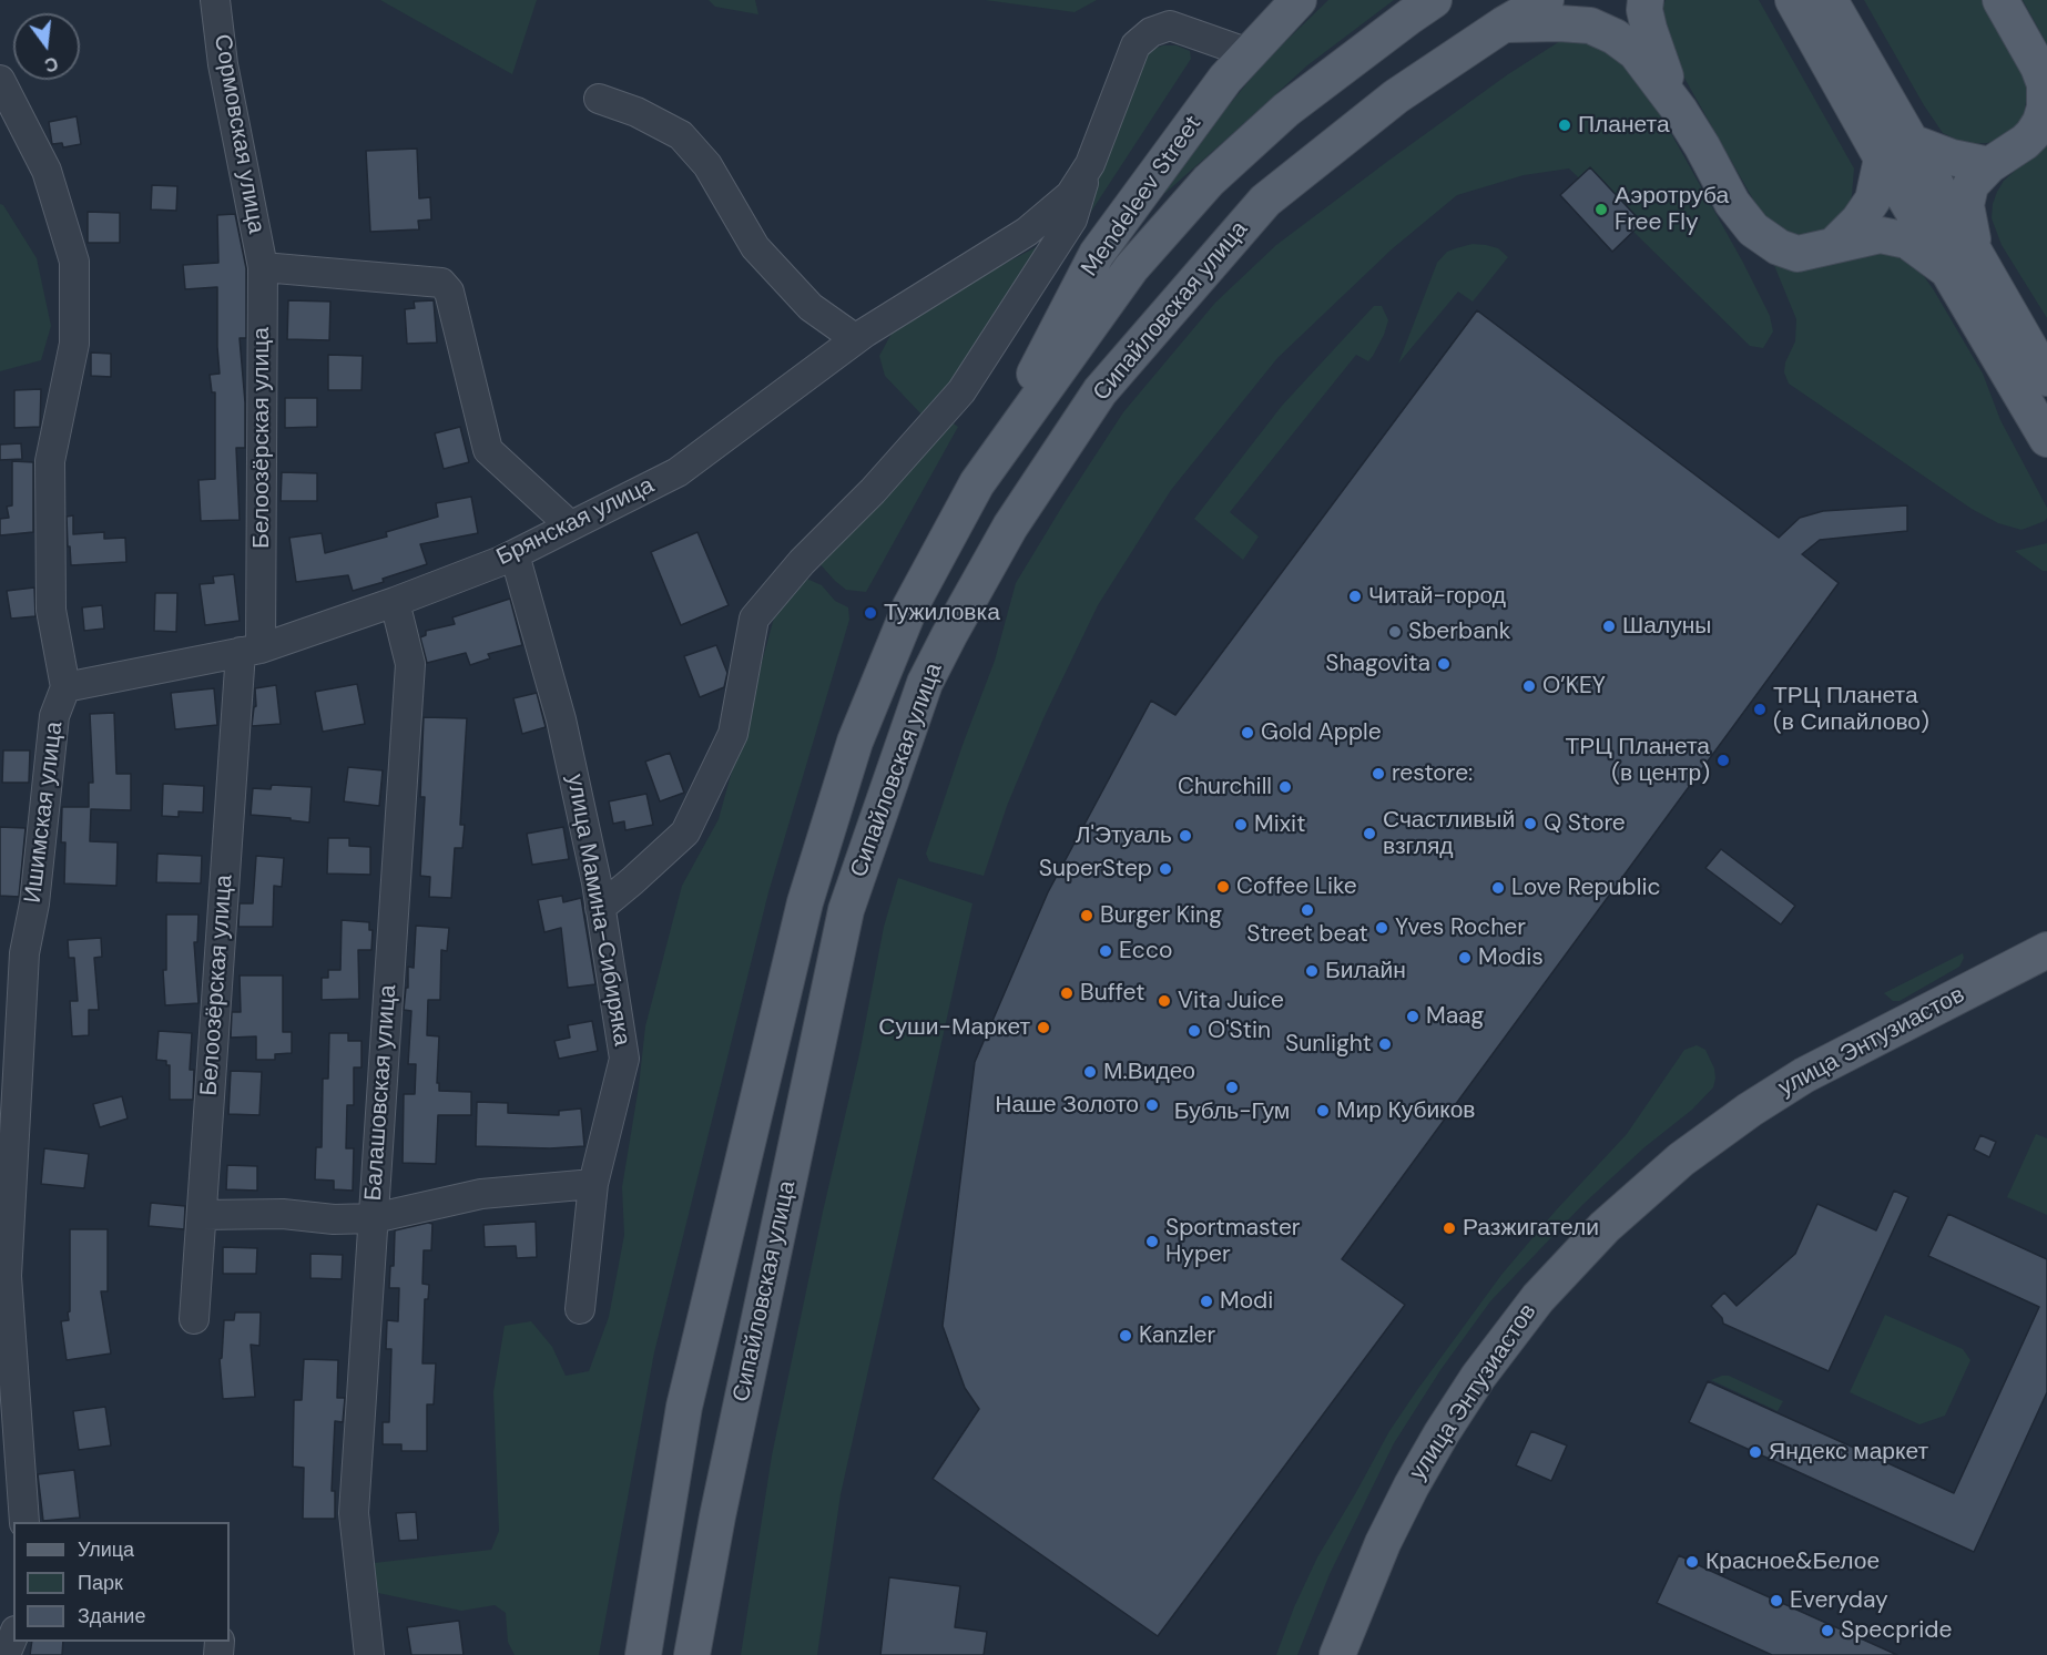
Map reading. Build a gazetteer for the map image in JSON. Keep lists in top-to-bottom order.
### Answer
{
  "streets": {
    "main road": ["Mendeleev Street", "Сипайловская улица", "улица Энтузиастов"],
    "street": [
      "Сормовская улица",
      "Белоозёрская улица",
      "Брянская улица",
      "Ишимская улица",
      "улица Мамина-Сибиряка",
      "Балашовская улица"
    ]
  },
  "crossings": [
    ["Сормовская улица", "Белоозёрская улица"],
    ["Mendeleev Street", "Сипайловская улица"],
    ["Белоозёрская улица", "Брянская улица"],
    ["Брянская улица", "Ишимская улица"],
    ["Брянская улица", "улица Мамина-Сибиряка"],
    ["Брянская улица", "Балашовская улица"]
  ],
  "places": [
    "Планета",
    "Аэротруба Free Fly",
    "Читай-город",
    "Тужиловка",
    "Шалуны",
    "Sberbank",
    "Shagovita",
    "O’KEY",
    "ТРЦ Планета (в Сипайлово)",
    "Gold Apple",
    "ТРЦ Планета (в центр)",
    "restore:",
    "Churchill",
    "Q Store",
    "Mixit",
    "Счастливый взгляд",
    "Л'Этуаль",
    "SuperStep",
    "Coffee Like",
    "Love Republic",
    "Street beat",
    "Burger King",
    "Yves Rocher",
    "Ecco",
    "Modis",
    "Билайн",
    "Buffet",
    "Vita Juice",
    "Maag",
    "Суши-Маркет",
    "O'Stin",
    "Sunlight",
    "М.Видео",
    "Бубль-Гум",
    "Наше Золото",
    "Мир Кубиков",
    "Разжигатели",
    "Sportmaster Hyper",
    "Modi",
    "Kanzler",
    "Яндекс маркет",
    "Красное&Белое",
    "Everyday",
    "Specpride"
  ],
  "legend": ["Улица", "Парк", "Здание"],
  "north": "bottom"
}
